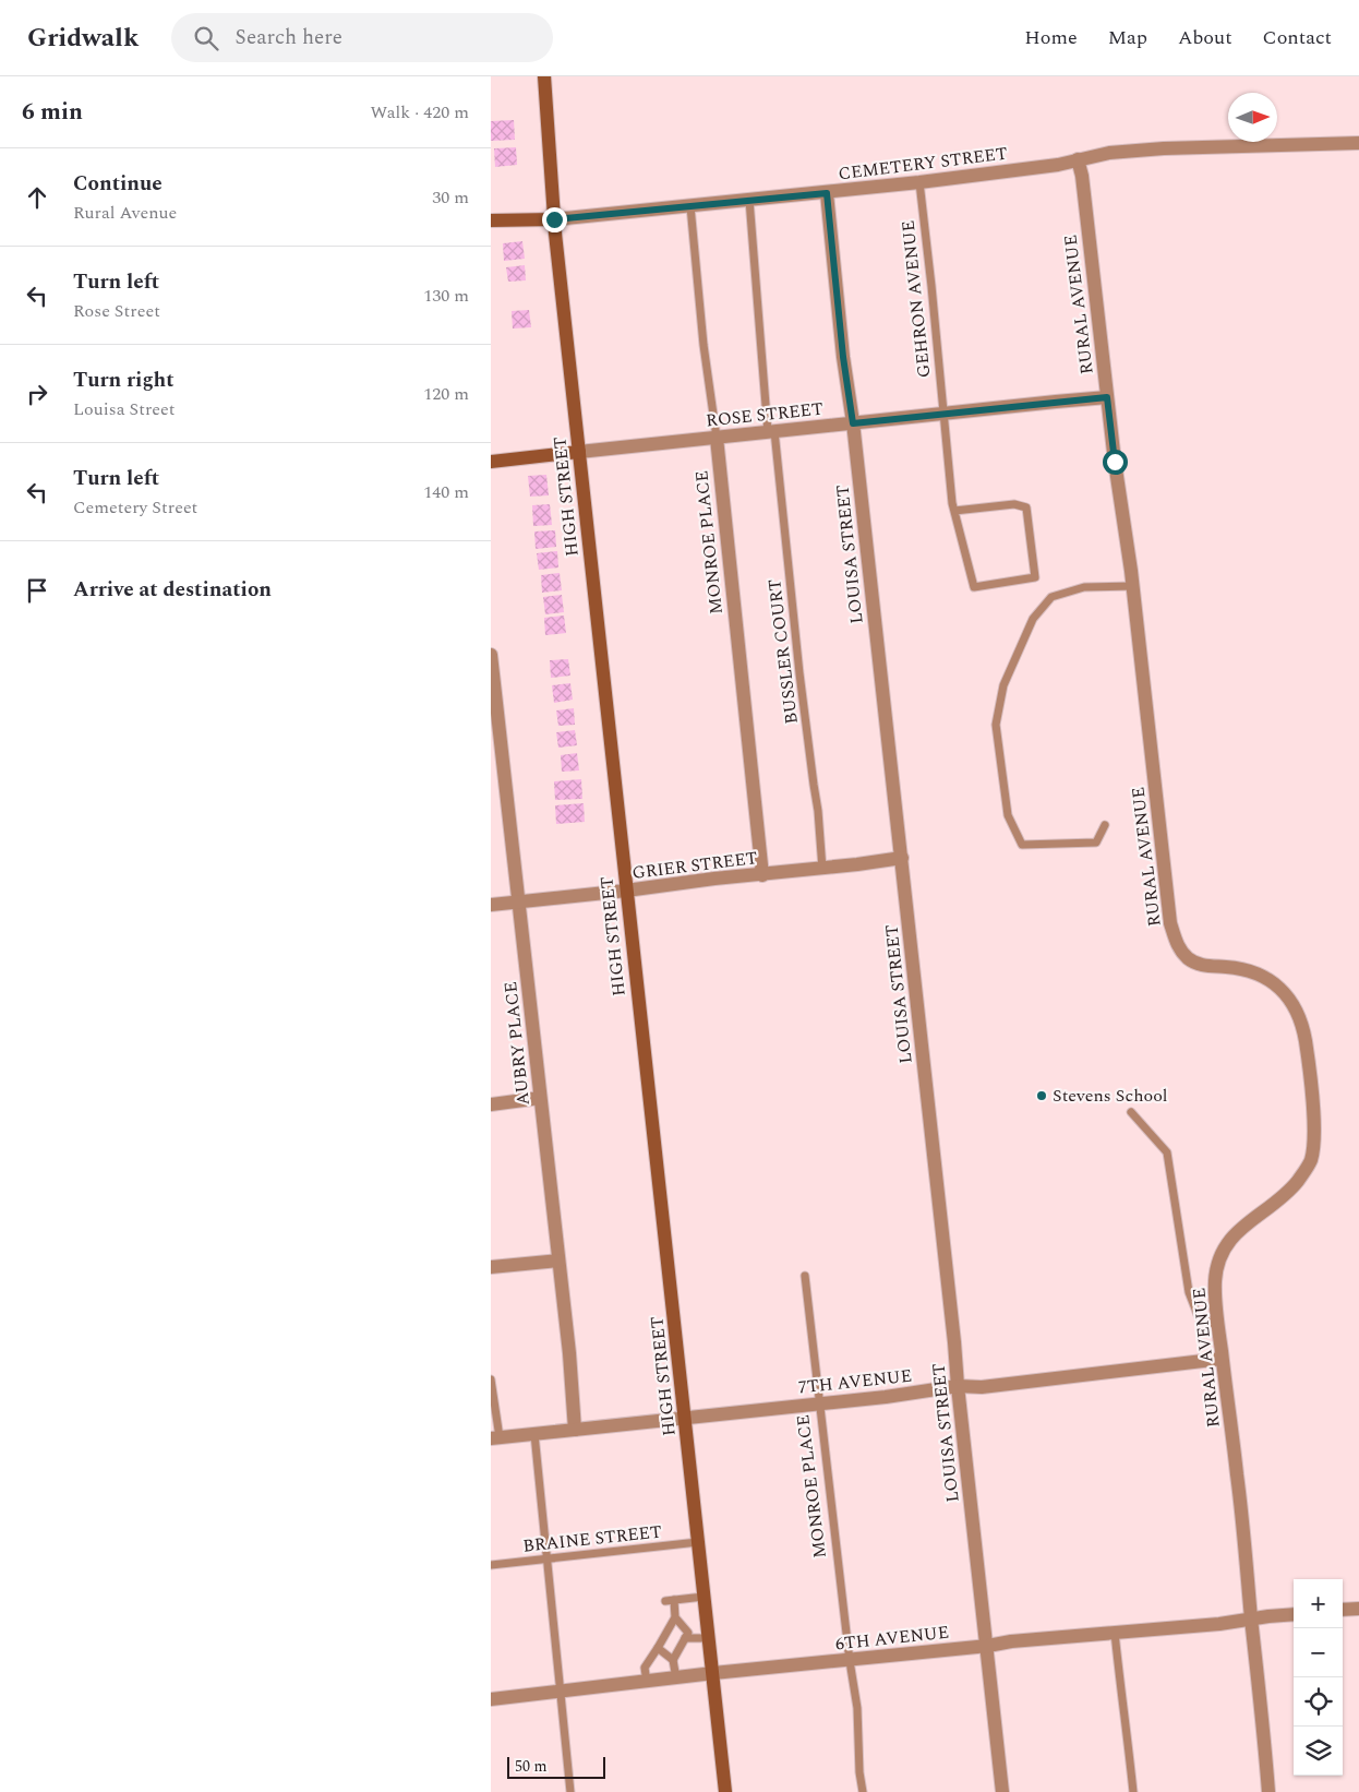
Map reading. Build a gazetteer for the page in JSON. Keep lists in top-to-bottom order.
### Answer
{
  "streets": {
    "main road": ["CEMETERY STREET", "ROSE STREET", "HIGH STREET"],
    "street": [
      "RURAL AVENUE",
      "MONROE PLACE",
      "LOUISA STREET",
      "GRIER STREET",
      "AUBRY PLACE",
      "7TH AVENUE",
      "6TH AVENUE"
    ],
    "lane": ["GEHRON AVENUE", "BUSSLER COURT", "BRAINE STREET"]
  },
  "crossings": [
    ["CEMETERY STREET", "GEHRON AVENUE"],
    ["CEMETERY STREET", "RURAL AVENUE"],
    ["CEMETERY STREET", "HIGH STREET"],
    ["CEMETERY STREET", "MONROE PLACE"],
    ["CEMETERY STREET", "LOUISA STREET"],
    ["CEMETERY STREET", "BUSSLER COURT"],
    ["GEHRON AVENUE", "ROSE STREET"],
    ["RURAL AVENUE", "ROSE STREET"],
    ["RURAL AVENUE", "7TH AVENUE"],
    ["RURAL AVENUE", "6TH AVENUE"],
    ["ROSE STREET", "HIGH STREET"],
    ["ROSE STREET", "MONROE PLACE"],
    ["ROSE STREET", "LOUISA STREET"],
    ["ROSE STREET", "BUSSLER COURT"],
    ["HIGH STREET", "GRIER STREET"],
    ["HIGH STREET", "7TH AVENUE"],
    ["HIGH STREET", "BRAINE STREET"],
    ["HIGH STREET", "6TH AVENUE"],
    ["MONROE PLACE", "GRIER STREET"],
    ["MONROE PLACE", "7TH AVENUE"],
    ["MONROE PLACE", "6TH AVENUE"],
    ["LOUISA STREET", "GRIER STREET"],
    ["LOUISA STREET", "7TH AVENUE"],
    ["LOUISA STREET", "6TH AVENUE"],
    ["BUSSLER COURT", "GRIER STREET"],
    ["GRIER STREET", "AUBRY PLACE"],
    ["AUBRY PLACE", "7TH AVENUE"]
  ],
  "places": ["Stevens School"],
  "scale_bar": "50 m",
  "north": "right",
  "page": {
    "header": "Gridwalk",
    "search": "Search here",
    "nav": [
      "Home",
      "Map",
      "About",
      "Contact"
    ],
    "heading": ["6 min", "Walk · 420 m"],
    "list": [
      ["Continue", "Rural Avenue", "30 m"],
      ["Turn left", "Rose Street", "130 m"],
      ["Turn right", "Louisa Street", "120 m"],
      ["Turn left", "Cemetery Street", "140 m"],
      "Arrive at destination"
    ],
    "map_buttons": ["+", "−"],
    "scale": "50 m"
  }
}
